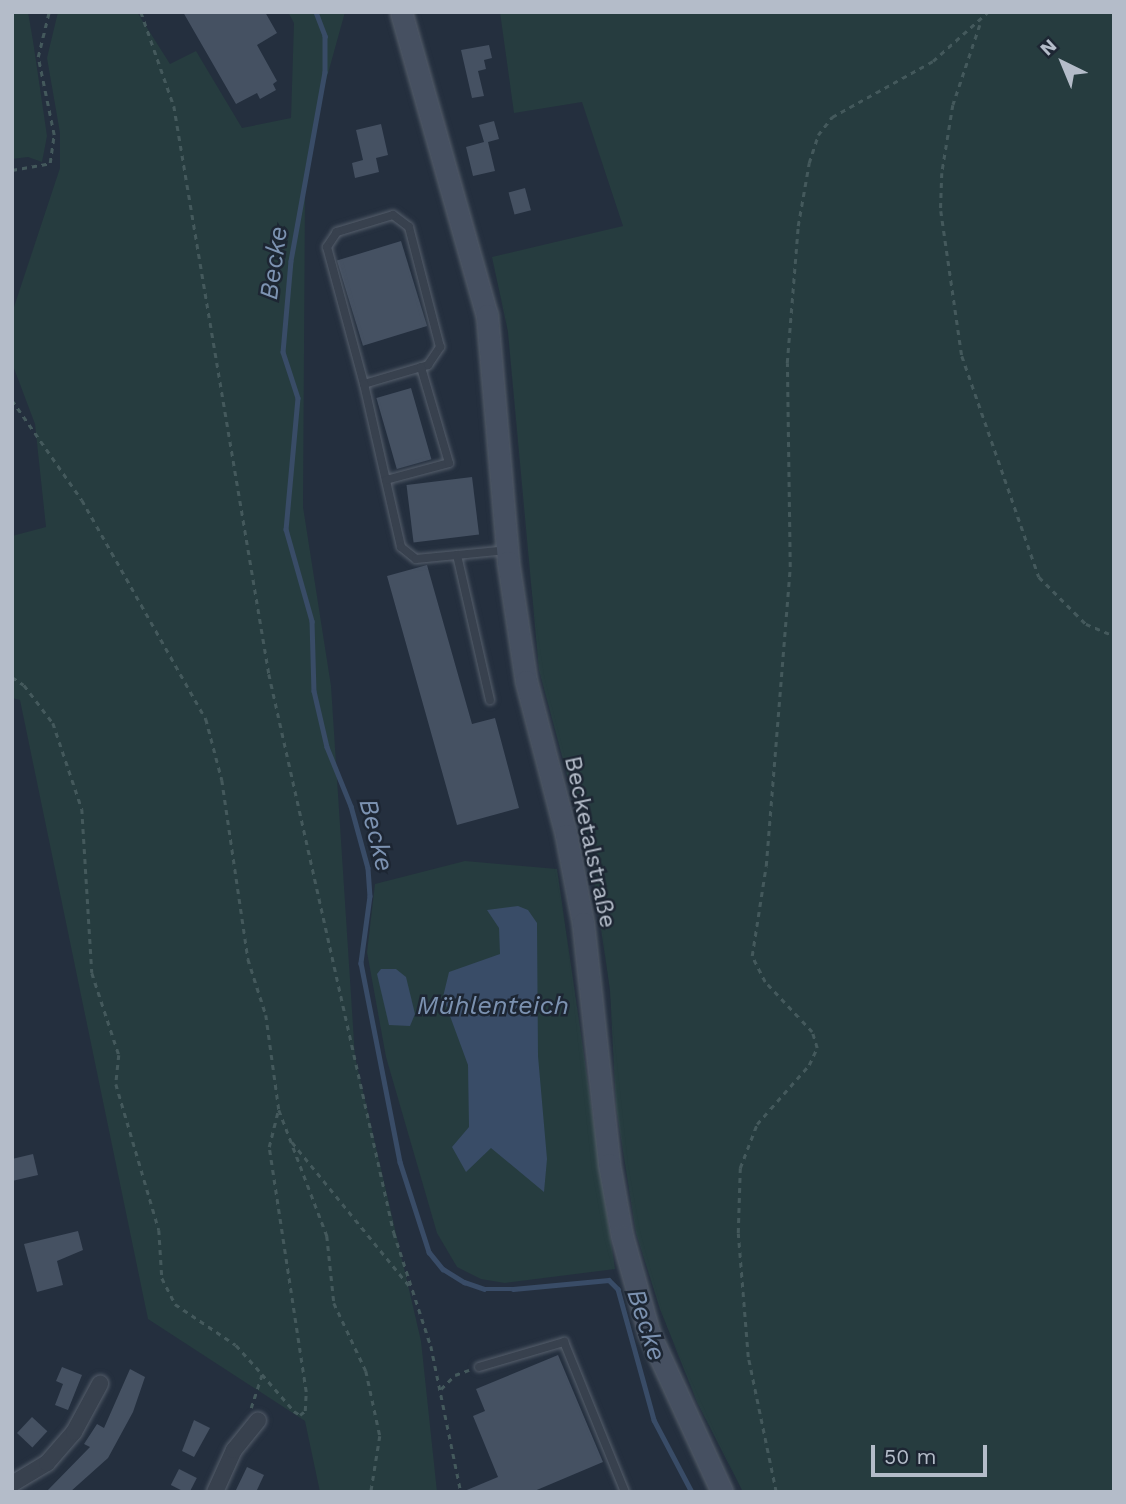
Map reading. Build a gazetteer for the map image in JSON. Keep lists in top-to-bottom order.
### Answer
{
  "streets": {
    "main road": ["Becketalstraße"]
  },
  "water": ["Becke", "Mühlenteich"],
  "scale_bar": "50 m",
  "north": "top left"
}
